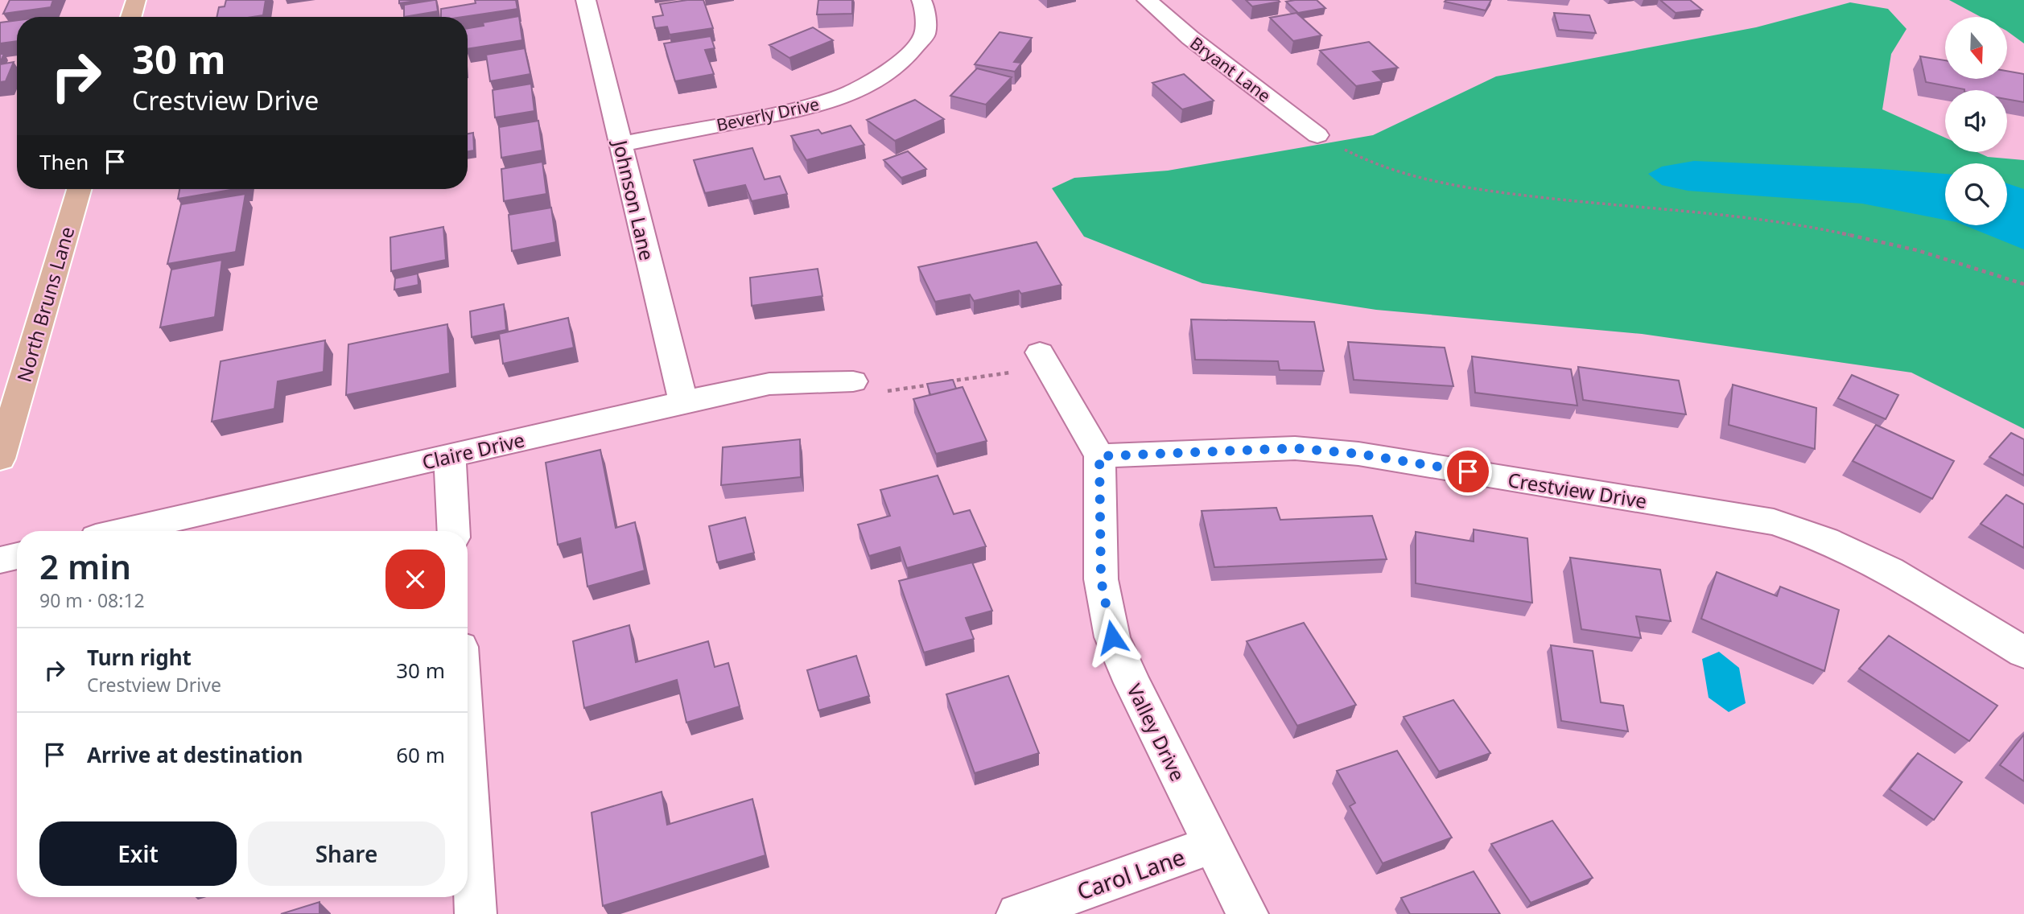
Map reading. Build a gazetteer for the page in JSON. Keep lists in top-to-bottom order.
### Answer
{
  "streets": {
    "main road": ["North Bruns Lane"],
    "street": [
      "Bryant Lane",
      "Beverly Drive",
      "Johnson Lane",
      "Claire Drive",
      "Crestview Drive",
      "Valley Drive",
      "Carol Lane"
    ]
  },
  "crossings": [
    ["Beverly Drive", "Johnson Lane"],
    ["Johnson Lane", "Claire Drive"],
    ["Crestview Drive", "Valley Drive"],
    ["Valley Drive", "Carol Lane"]
  ],
  "north": "bottom",
  "page": {
    "turn": ["30 m", "Crestview Drive"],
    "then": "Then",
    "heading": ["2 min", "90 m · 08:12"],
    "list": [
      {
        "name": "Turn right",
        "note": "Crestview Drive",
        "value": "30 m"
      },
      {
        "name": "Arrive at destination",
        "value": "60 m"
      }
    ],
    "buttons": ["Exit", "Share"]
  }
}
